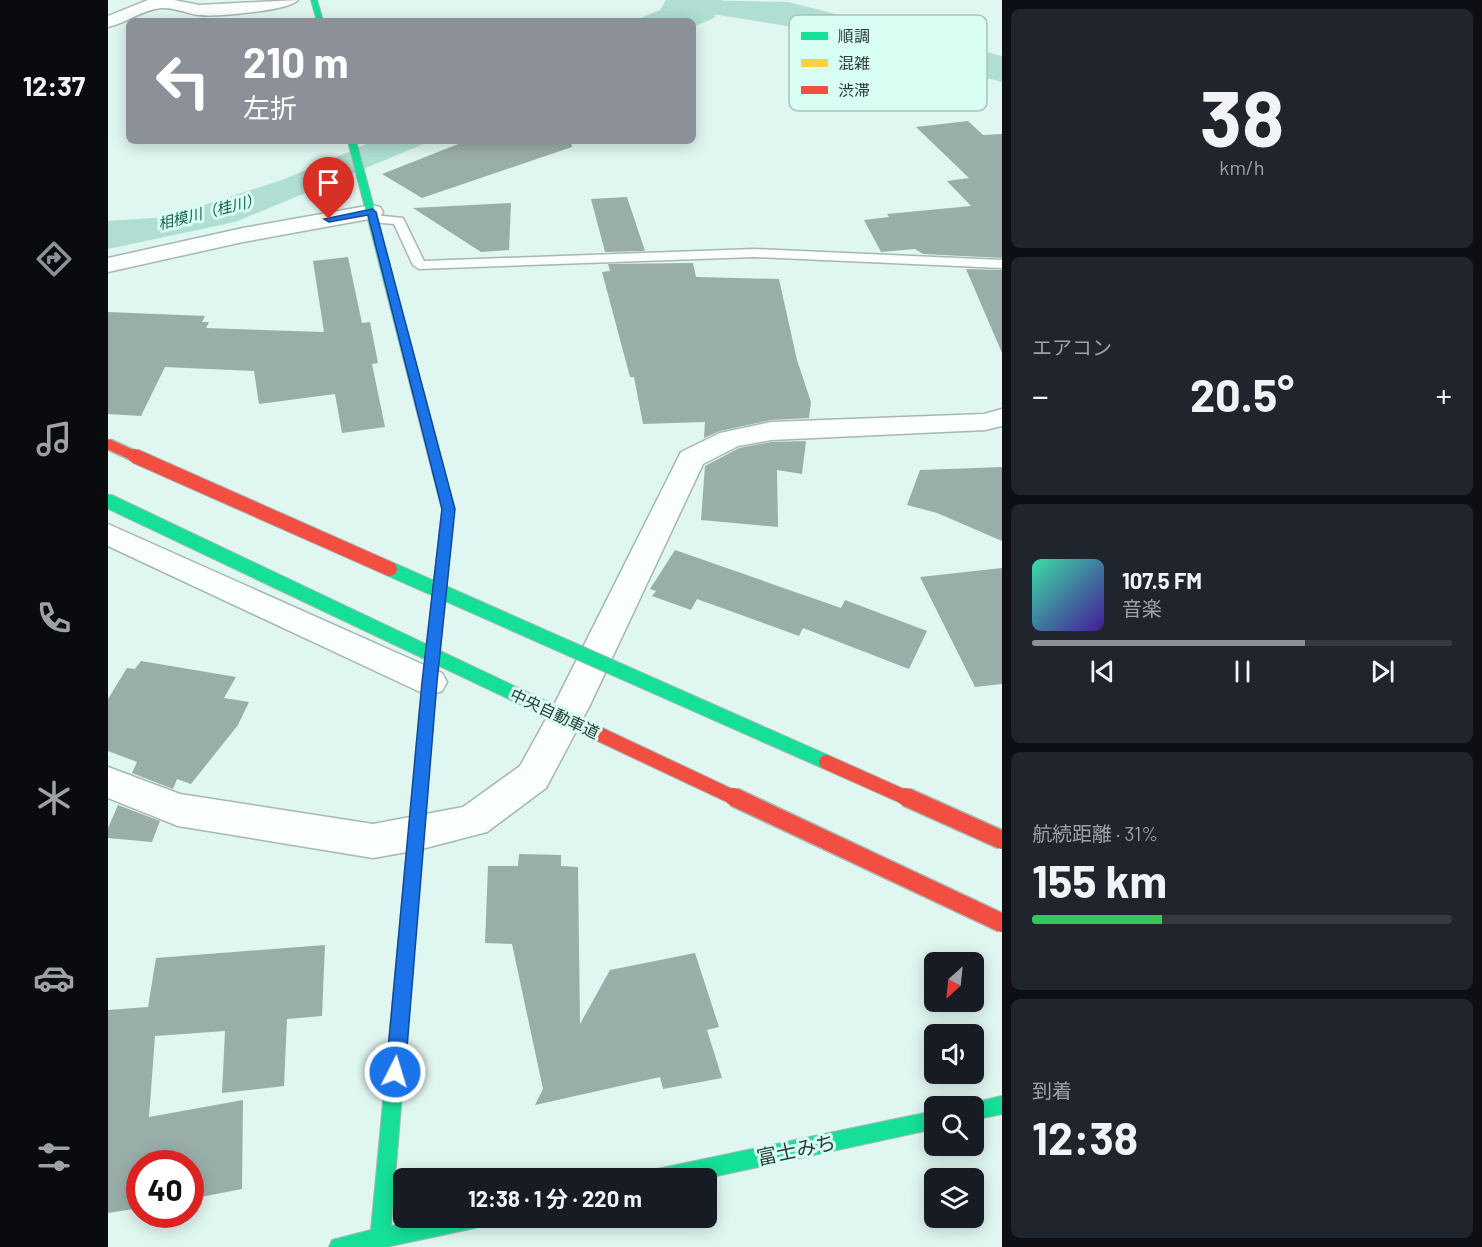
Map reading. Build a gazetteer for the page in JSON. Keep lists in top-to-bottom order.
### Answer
{
  "streets": {
    "main road": ["中央自動車道", "富士みち"]
  },
  "water": ["相模川（桂川）"],
  "legend": ["順調", "混雑", "渋滞"],
  "north": "bottom left",
  "page": {
    "tabs": "12:37",
    "tile": [
      ["38", "km/h"],
      "エアコン",
      ["航続距離 · 31%", "155 km"],
      ["到着", "12:38"]
    ],
    "turn": ["210 m", "左折"],
    "heat": ["−", "20.5°", "+"],
    "song": ["107.5 FM", "音楽"],
    "limit": "40",
    "trip": "12:38 · 1 分 · 220 m"
  }
}
